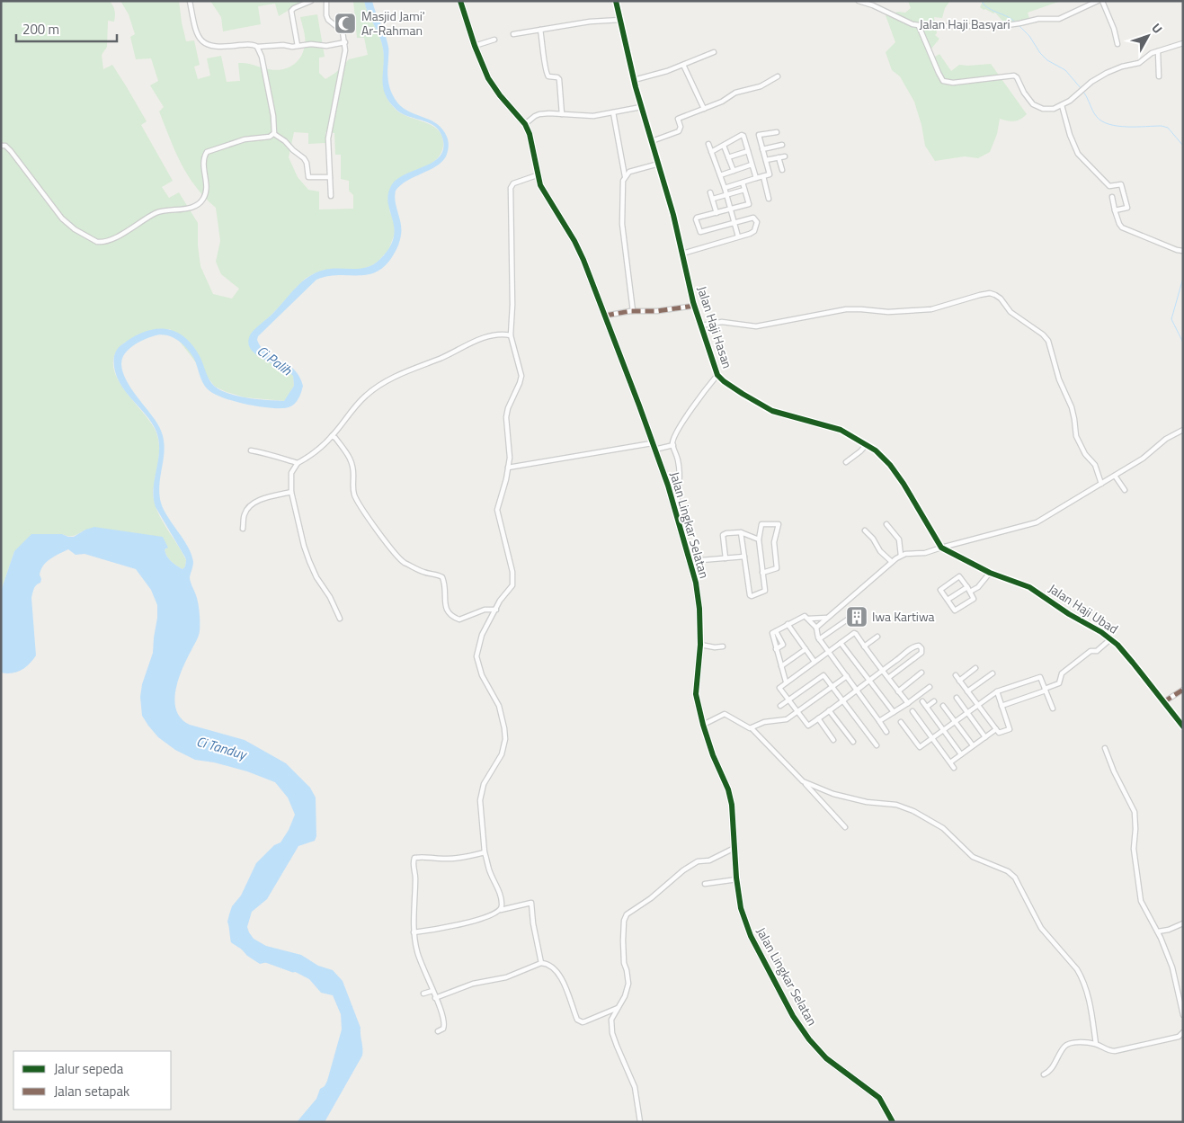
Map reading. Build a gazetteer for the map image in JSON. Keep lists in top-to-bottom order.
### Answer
{
  "streets": {
    "street": [
      "Jalan Haji Basyari",
      "Jalan Haji Hasan",
      "Jalan Lingkar Selatan",
      "Jalan Haji Ubad"
    ]
  },
  "crossings": [
    ["Jalan Haji Hasan", "Jalan Haji Ubad"]
  ],
  "water": ["Ci Palih", "Ci Tanduy"],
  "places": {
    "mosque": ["Masjid Jami' Ar-Rahman"],
    "building": ["Iwa Kartiwa"]
  },
  "legend": ["Jalur sepeda", "Jalan setapak"],
  "scale_bar": "200 m",
  "north": "top right"
}
